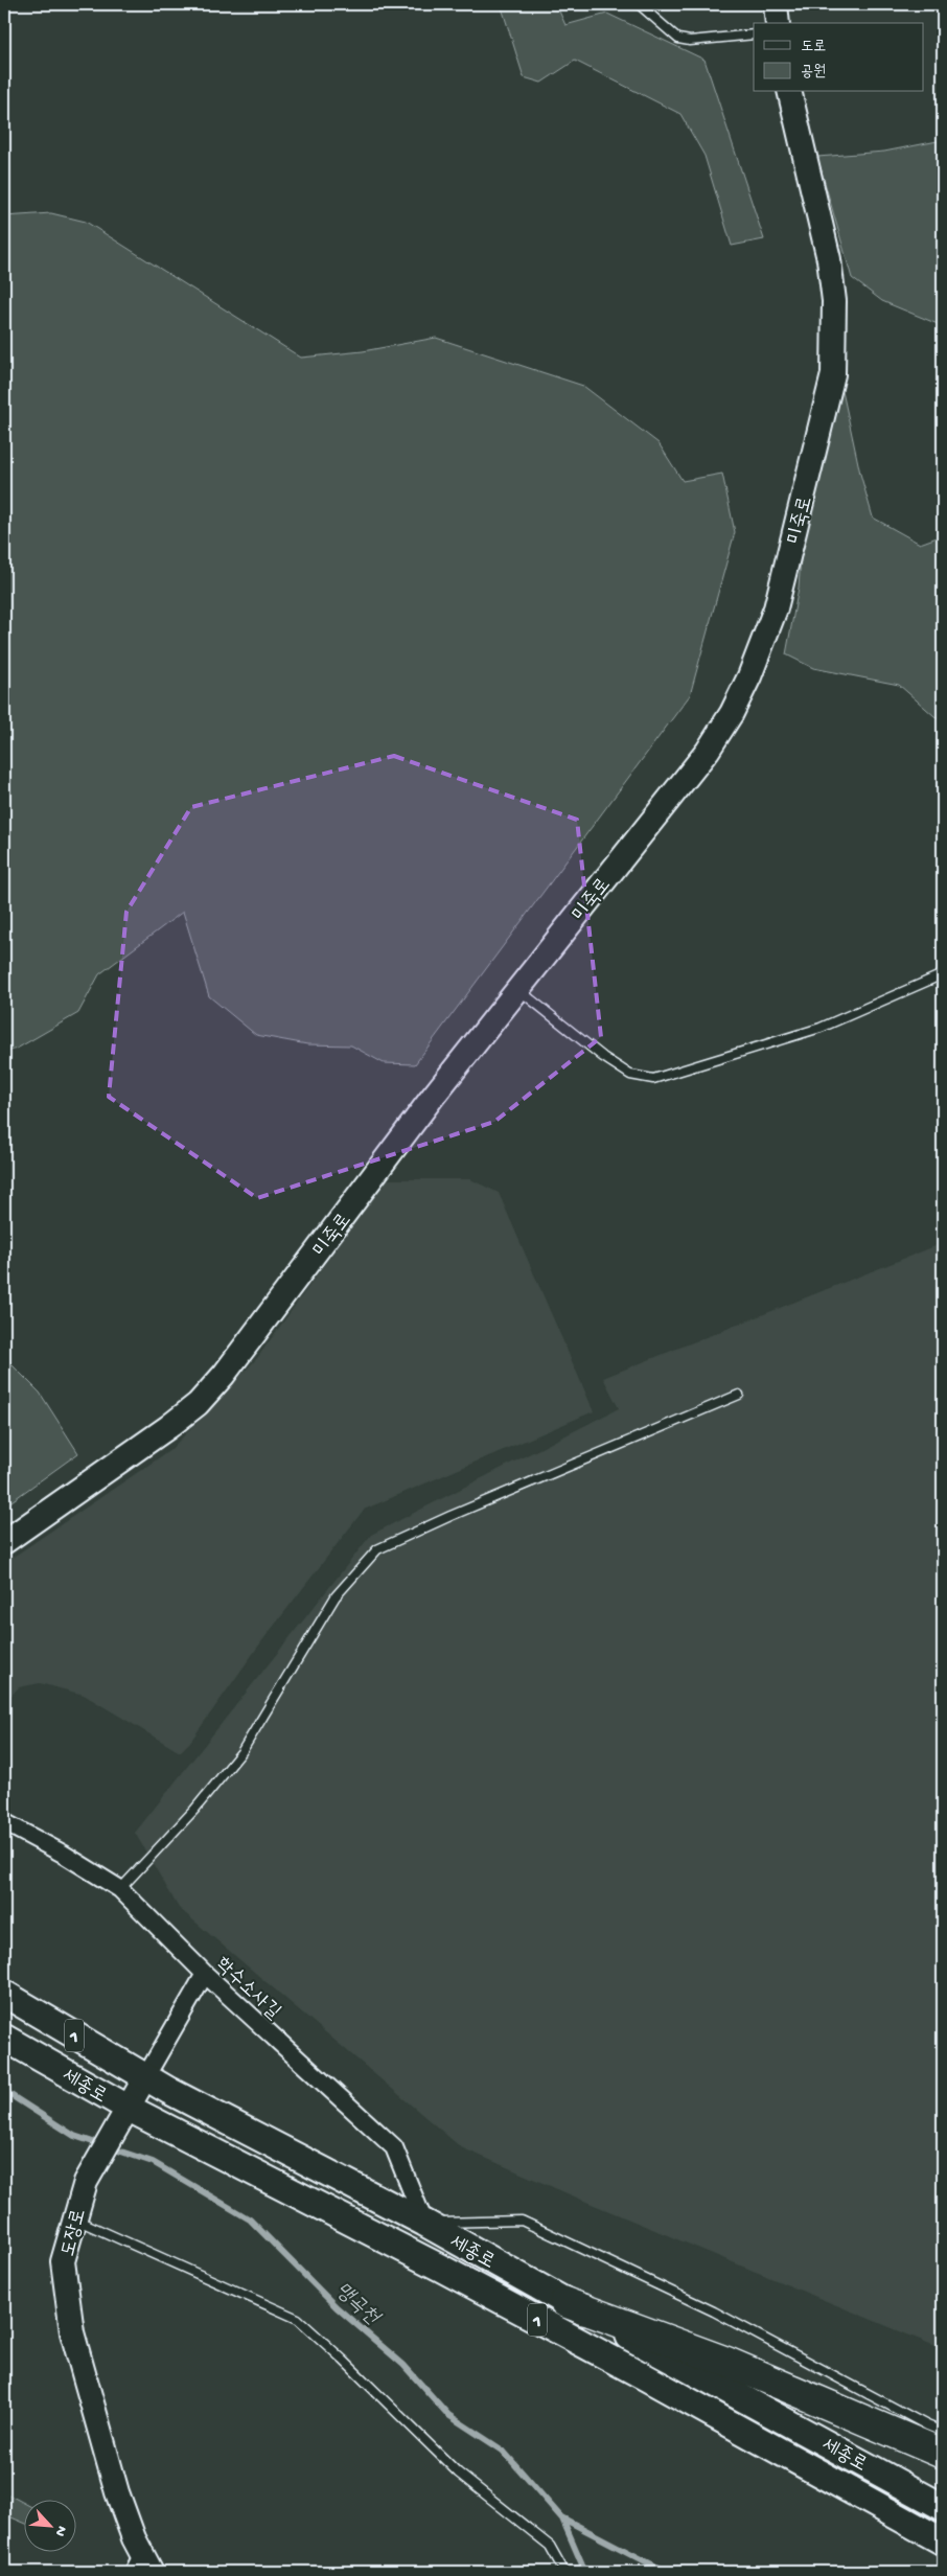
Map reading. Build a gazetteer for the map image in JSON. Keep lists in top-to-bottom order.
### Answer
{
  "streets": {
    "main road": ["1", "세종로"],
    "street": ["미죽로", "학수소사길", "도장로"]
  },
  "crossings": [
    ["학수소사길", "세종로"],
    ["학수소사길", "도장로"],
    ["세종로", "도장로"]
  ],
  "water": ["맹곡천"],
  "legend": ["도로", "공원"],
  "north": "bottom right"
}
